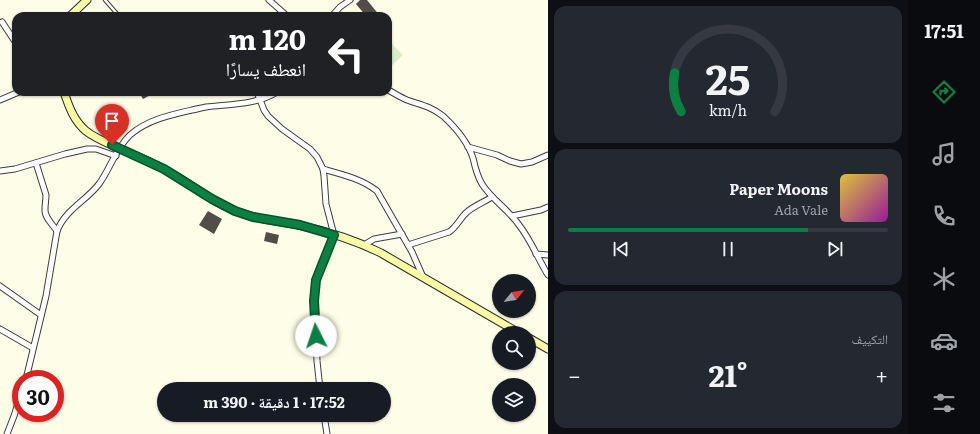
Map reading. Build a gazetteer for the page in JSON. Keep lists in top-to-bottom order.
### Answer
{
  "north": "top right",
  "page": {
    "tabs": "17:51",
    "turn": ["120 m", "انعطف يسارًا"],
    "song": ["Paper Moons", "Ada Vale"],
    "tile": "التكييف",
    "heat": ["−", "21°", "+"],
    "limit": "30",
    "trip": "17:52 · 1 دقيقة · 390 m",
    "gauge": ["25", "km/h"]
  }
}
